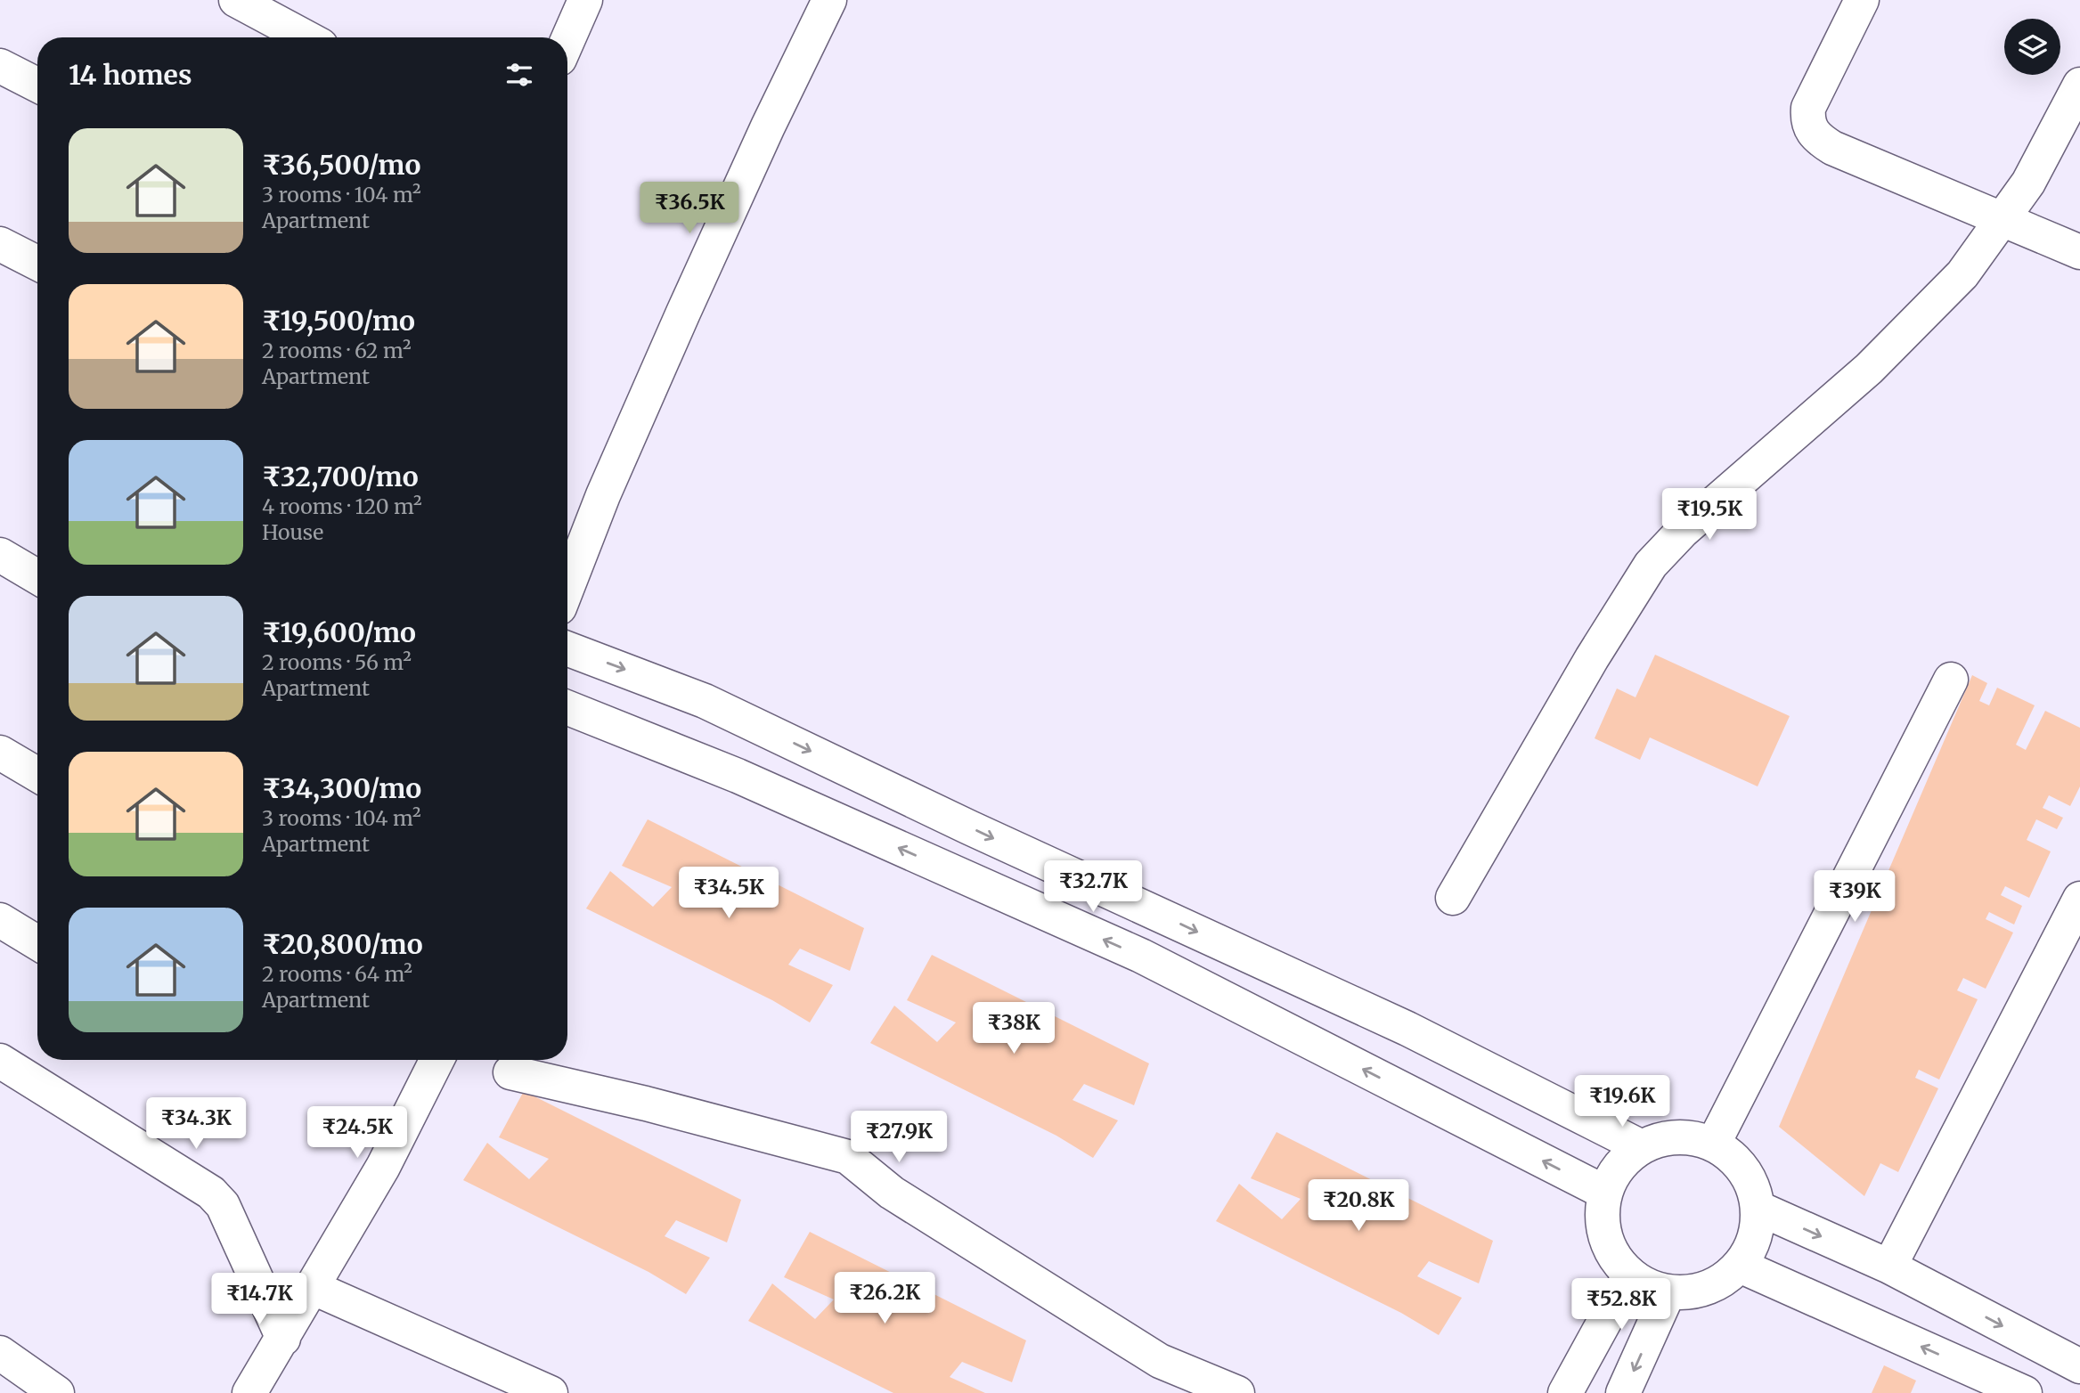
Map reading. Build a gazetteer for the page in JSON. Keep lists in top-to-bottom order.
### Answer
{
  "page": {
    "heading": "14 homes",
    "list": [
      {
        "name": "₹36,500/mo",
        "note": "3 rooms · 104 m² · Apartment"
      },
      {
        "name": "₹19,500/mo",
        "note": "2 rooms · 62 m² · Apartment"
      },
      {
        "name": "₹32,700/mo",
        "note": "4 rooms · 120 m² · House"
      },
      {
        "name": "₹19,600/mo",
        "note": "2 rooms · 56 m² · Apartment"
      },
      {
        "name": "₹34,300/mo",
        "note": "3 rooms · 104 m² · Apartment"
      },
      {
        "name": "₹20,800/mo",
        "note": "2 rooms · 64 m² · Apartment"
      }
    ],
    "price": [
      "₹36.5K",
      "₹19.5K",
      "₹32.7K",
      "₹34.5K",
      "₹39K",
      "₹38K",
      "₹19.6K",
      "₹34.3K",
      "₹24.5K",
      "₹27.9K",
      "₹20.8K",
      "₹26.2K",
      "₹14.7K",
      "₹52.8K"
    ]
  }
}
